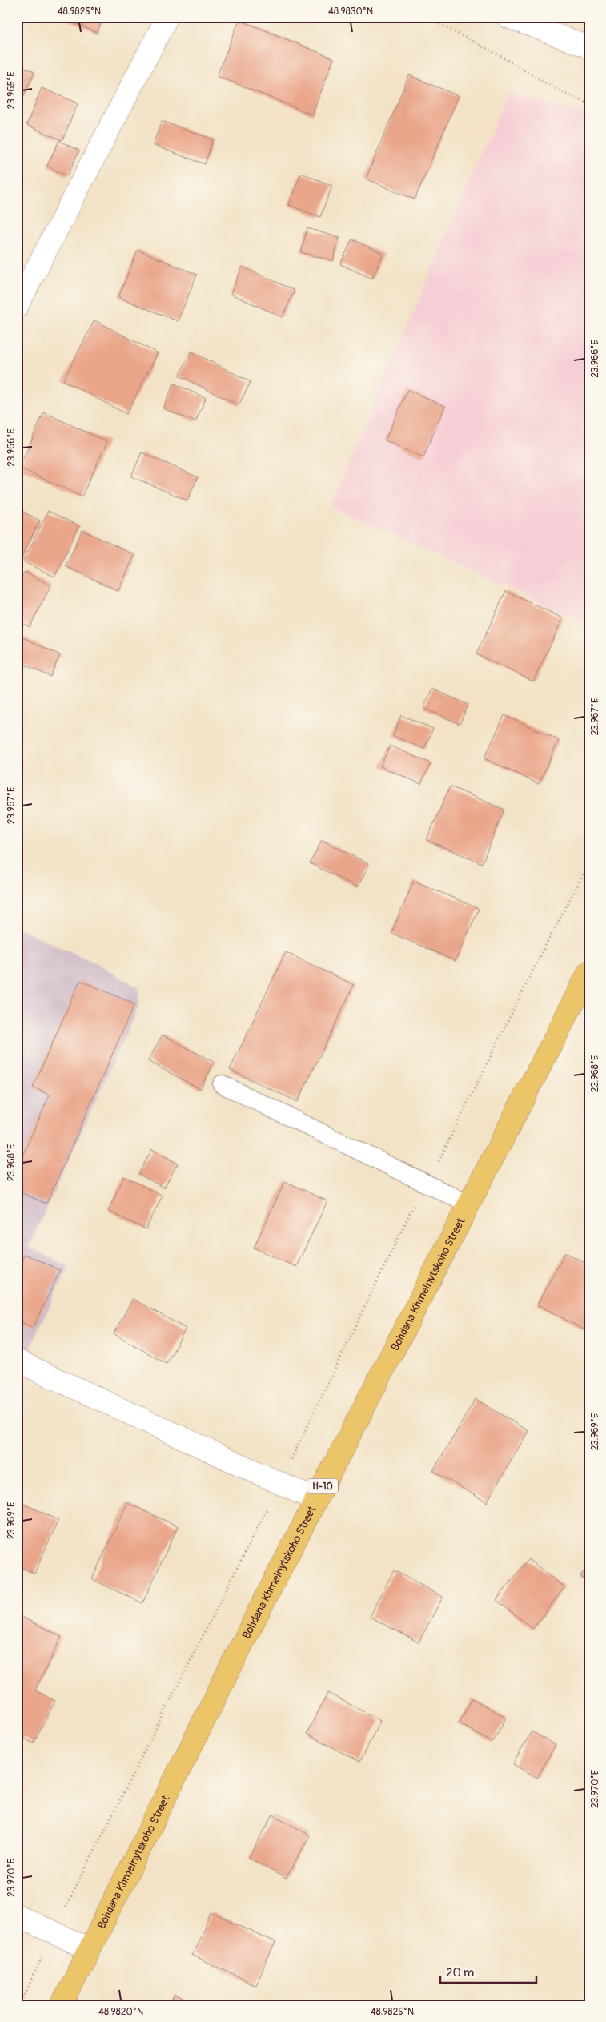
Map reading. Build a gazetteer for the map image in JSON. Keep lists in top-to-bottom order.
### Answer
{
  "streets": {
    "main road": ["Bohdana Khmelnytskoho Street", "Н-10"]
  },
  "scale_bar": "20 m",
  "coordinates": [
    "48.9825°N",
    "48.9830°N",
    "23.965°E",
    "23.966°E",
    "23.967°E",
    "23.968°E",
    "23.969°E",
    "23.970°E",
    "48.9820°N"
  ]
}
